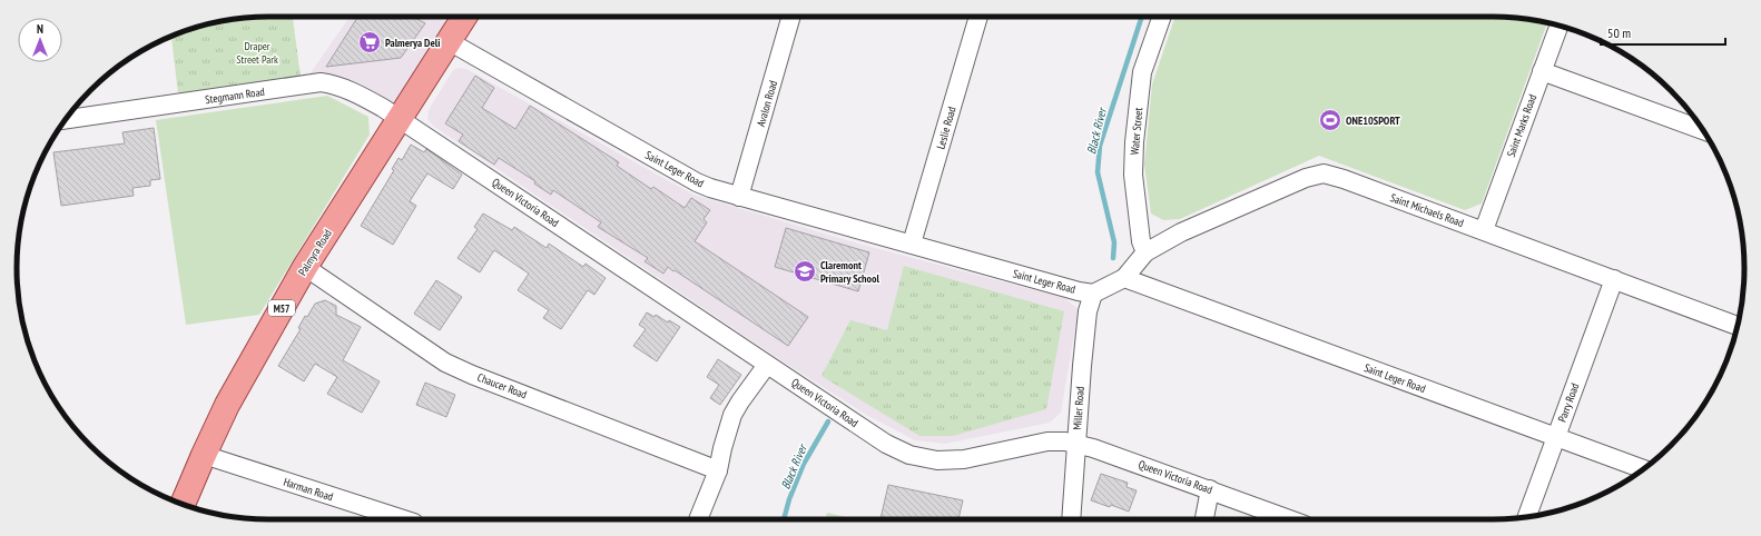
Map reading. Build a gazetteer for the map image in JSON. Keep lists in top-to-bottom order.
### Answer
{
  "streets": {
    "main road": ["Palmyra Road", "M57"],
    "street": [
      "Stegmann Road",
      "Avalon Road",
      "Saint Marks Road",
      "Leslie Road",
      "Water Street",
      "Saint Leger Road",
      "Queen Victoria Road",
      "Saint Michaels Road",
      "Chaucer Road",
      "Parry Road",
      "Miller Road",
      "Harman Road"
    ]
  },
  "crossings": [
    ["Stegmann Road", "Queen Victoria Road"],
    ["Stegmann Road", "Palmyra Road"],
    ["Avalon Road", "Saint Leger Road"],
    ["Saint Marks Road", "Saint Michaels Road"],
    ["Leslie Road", "Saint Leger Road"],
    ["Water Street", "Saint Michaels Road"],
    ["Saint Leger Road", "Saint Michaels Road"],
    ["Saint Leger Road", "Palmyra Road"],
    ["Saint Leger Road", "Parry Road"],
    ["Saint Leger Road", "Miller Road"],
    ["Queen Victoria Road", "Palmyra Road"],
    ["Queen Victoria Road", "Miller Road"],
    ["Saint Michaels Road", "Parry Road"],
    ["Palmyra Road", "Chaucer Road"],
    ["Palmyra Road", "Harman Road"]
  ],
  "water": ["Black River"],
  "parks": ["Draper Street Park"],
  "places": {
    "supermarket": ["Palmerya Deli"],
    "sports": ["ONE10SPORT"],
    "school or university": ["Claremont Primary School"]
  },
  "scale_bar": "50 m",
  "north": "top"
}
